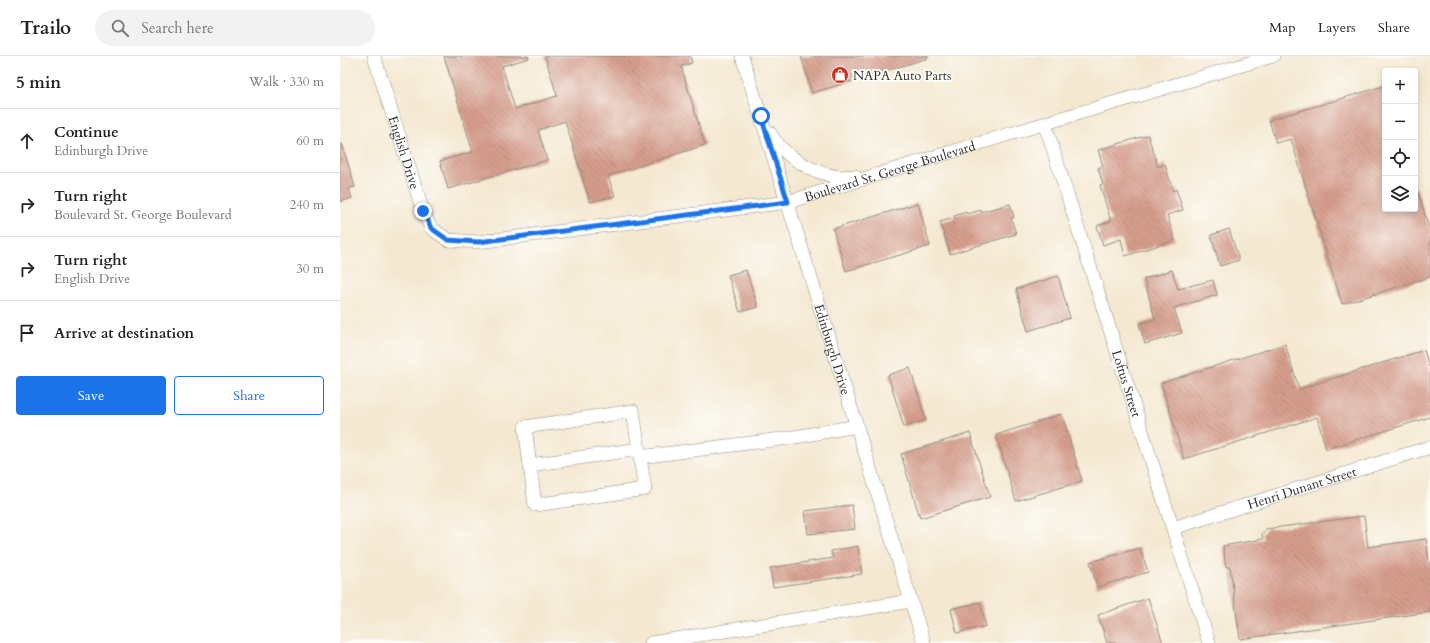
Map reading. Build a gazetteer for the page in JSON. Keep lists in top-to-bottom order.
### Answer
{
  "streets": {
    "street": [
      "English Drive",
      "Boulevard St. George Boulevard",
      "Edinburgh Drive",
      "Loftus Street",
      "Henri Dunant Street"
    ]
  },
  "crossings": [
    ["English Drive", "Boulevard St. George Boulevard"],
    ["Boulevard St. George Boulevard", "Edinburgh Drive"],
    ["Boulevard St. George Boulevard", "Loftus Street"],
    ["Loftus Street", "Henri Dunant Street"]
  ],
  "places": {
    "shop": ["NAPA Auto Parts"]
  },
  "page": {
    "header": "Trailo",
    "search": "Search here",
    "nav": ["Map", "Layers", "Share"],
    "heading": ["5 min", "Walk · 330 m"],
    "map_buttons": ["+", "−"],
    "list": [
      ["Continue", "Edinburgh Drive", "60 m"],
      ["Turn right", "Boulevard St. George Boulevard", "240 m"],
      ["Turn right", "English Drive", "30 m"],
      "Arrive at destination"
    ],
    "buttons": ["Save", "Share"]
  }
}
